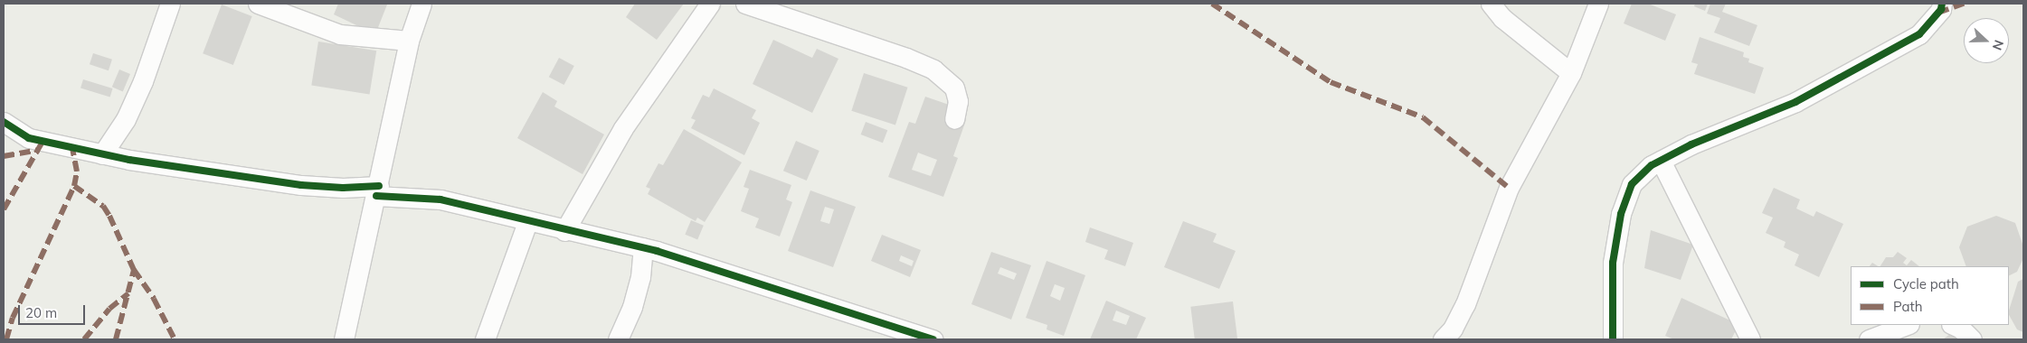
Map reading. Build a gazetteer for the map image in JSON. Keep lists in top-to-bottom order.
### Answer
{
  "legend": ["Cycle path", "Path"],
  "scale_bar": "20 m",
  "north": "right"
}
